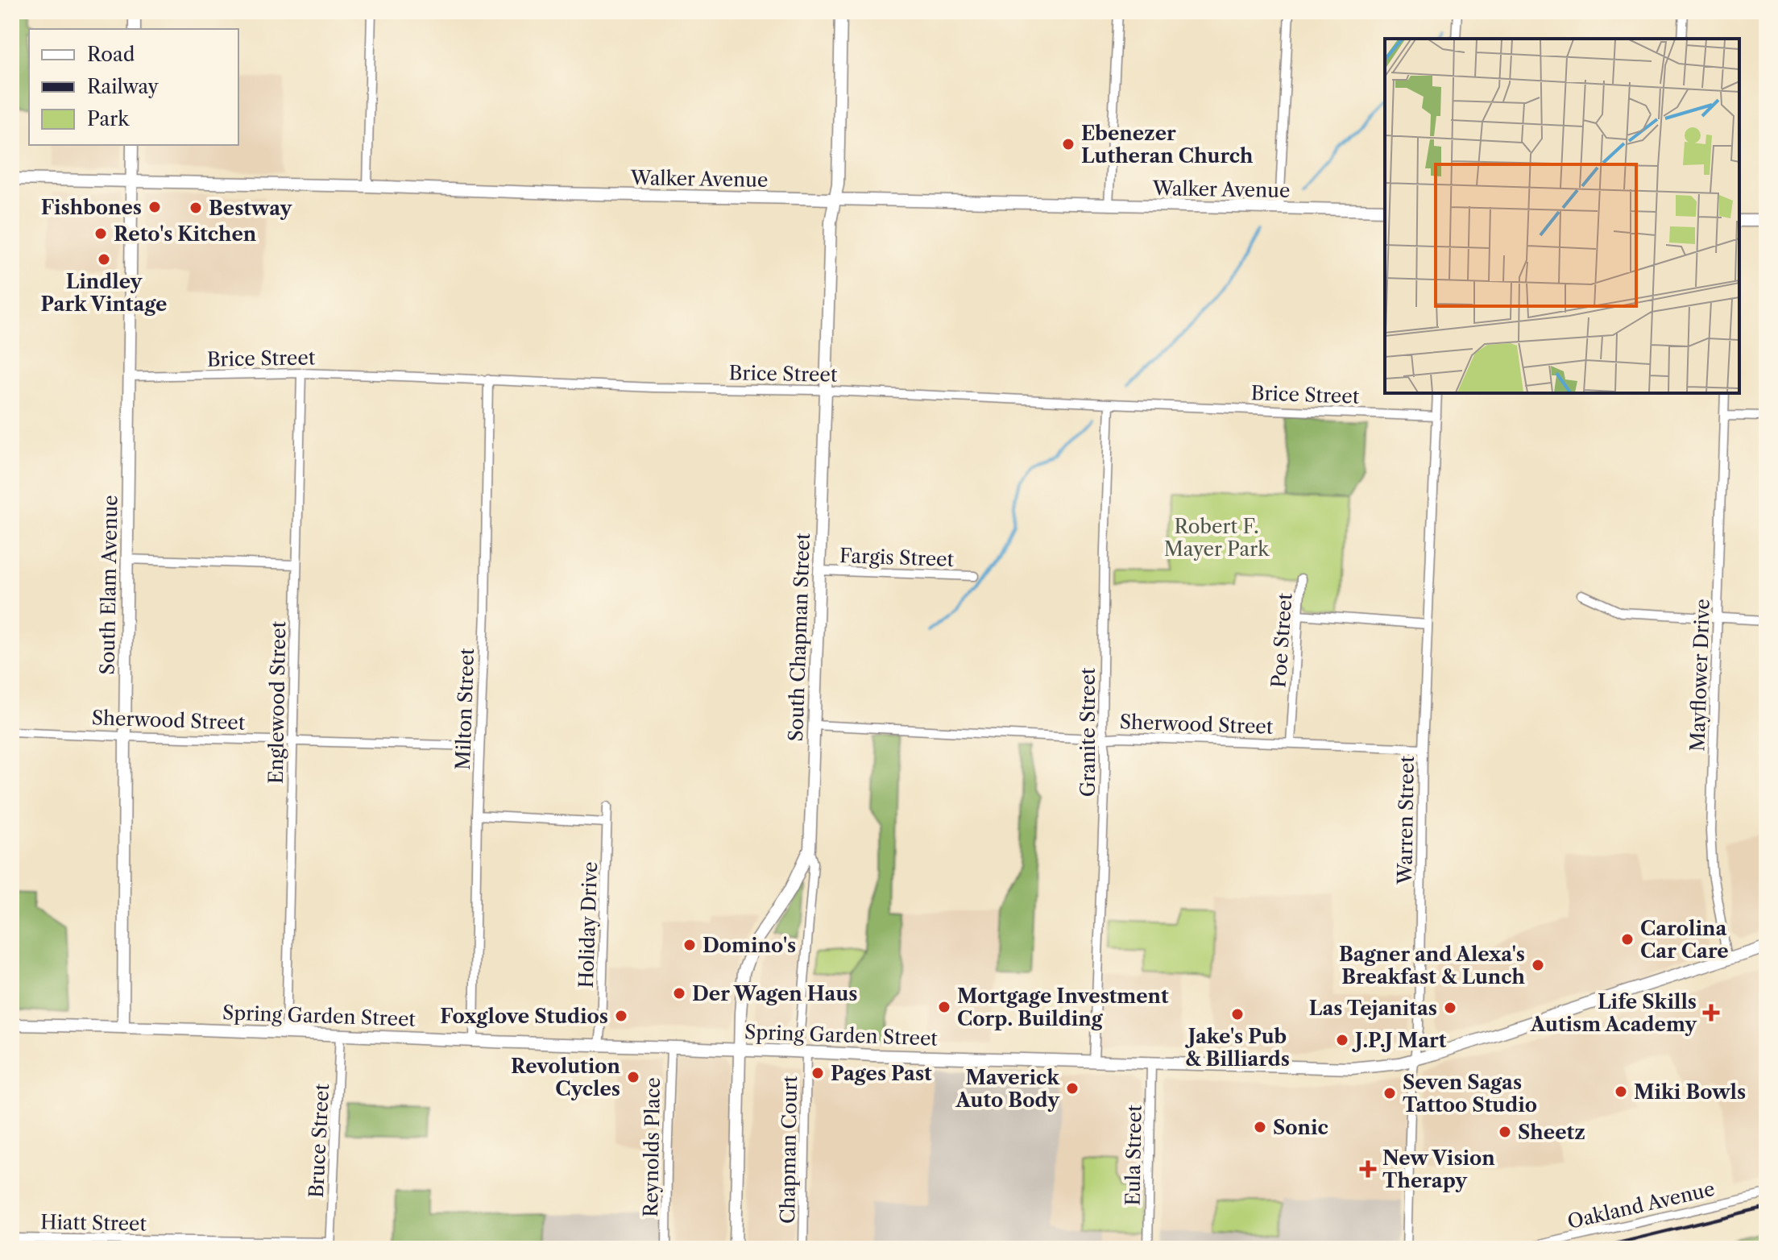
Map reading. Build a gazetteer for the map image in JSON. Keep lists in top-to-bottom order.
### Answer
{
  "streets": {
    "street": [
      "Walker Avenue",
      "Brice Street",
      "Fargis Street",
      "South Elam Avenue",
      "South Chapman Street",
      "Poe Street",
      "Mayflower Drive",
      "Englewood Street",
      "Milton Street",
      "Sherwood Street",
      "Granite Street",
      "Warren Street",
      "Holiday Drive",
      "Spring Garden Street",
      "Bruce Street",
      "Reynolds Place",
      "Chapman Court",
      "Eula Street",
      "Oakland Avenue",
      "Hiatt Street"
    ]
  },
  "crossings": [
    ["Walker Avenue", "South Elam Avenue"],
    ["Walker Avenue", "South Chapman Street"],
    ["Brice Street", "South Elam Avenue"],
    ["Brice Street", "South Chapman Street"],
    ["Brice Street", "Englewood Street"],
    ["Brice Street", "Milton Street"],
    ["Brice Street", "Granite Street"],
    ["Brice Street", "Warren Street"],
    ["Fargis Street", "South Chapman Street"],
    ["South Elam Avenue", "Sherwood Street"],
    ["South Elam Avenue", "Spring Garden Street"],
    ["South Chapman Street", "Sherwood Street"],
    ["South Chapman Street", "Spring Garden Street"],
    ["South Chapman Street", "Chapman Court"],
    ["Poe Street", "Sherwood Street"],
    ["Mayflower Drive", "Spring Garden Street"],
    ["Englewood Street", "Sherwood Street"],
    ["Englewood Street", "Spring Garden Street"],
    ["Milton Street", "Sherwood Street"],
    ["Milton Street", "Spring Garden Street"],
    ["Sherwood Street", "Granite Street"],
    ["Sherwood Street", "Warren Street"],
    ["Granite Street", "Spring Garden Street"],
    ["Warren Street", "Spring Garden Street"],
    ["Holiday Drive", "Spring Garden Street"],
    ["Spring Garden Street", "Bruce Street"],
    ["Spring Garden Street", "Reynolds Place"],
    ["Spring Garden Street", "Chapman Court"],
    ["Spring Garden Street", "Eula Street"],
    ["Bruce Street", "Hiatt Street"]
  ],
  "parks": ["Robert F. Mayer Park"],
  "places": {
    "other": [
      "Ebenezer Lutheran Church",
      "Fishbones",
      "Bestway",
      "Reto's Kitchen",
      "Lindley Park Vintage",
      "Carolina Car Care",
      "Domino's",
      "Bagner and Alexa's Breakfast & Lunch",
      "Der Wagen Haus",
      "Mortgage Investment Corp. Building",
      "Las Tejanitas",
      "Jake's Pub & Billiards",
      "Foxglove Studios",
      "J.P.J Mart",
      "Pages Past",
      "Revolution Cycles",
      "Maverick Auto Body",
      "Miki Bowls",
      "Seven Sagas Tattoo Studio",
      "Sonic",
      "Sheetz"
    ],
    "health": ["Life Skills Autism Academy", "New Vision Therapy"]
  },
  "legend": ["Road", "Railway", "Park"]
}
